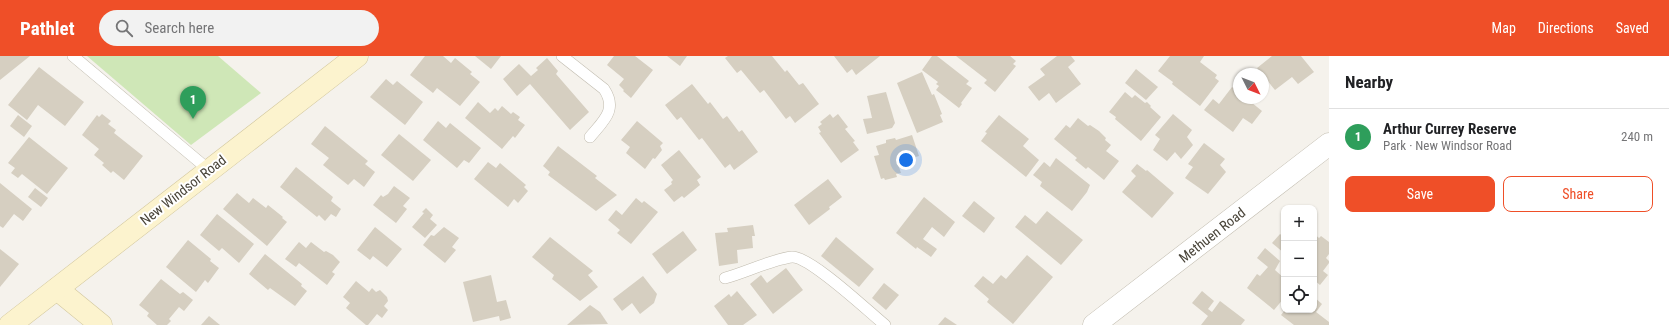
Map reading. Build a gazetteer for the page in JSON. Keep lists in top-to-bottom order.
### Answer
{
  "streets": {
    "main road": ["New Windsor Road"],
    "street": ["Methuen Road"]
  },
  "north": "bottom right",
  "page": {
    "header": "Pathlet",
    "search": "Search here",
    "nav": ["Map", "Directions", "Saved"],
    "heading": "Nearby",
    "pins": "1",
    "list": [
      {
        "mark": "1",
        "name": "Arthur Currey Reserve",
        "note": "Park · New Windsor Road",
        "value": "240 m"
      }
    ],
    "buttons": ["Save", "Share"],
    "map_buttons": ["+", "−"]
  }
}
